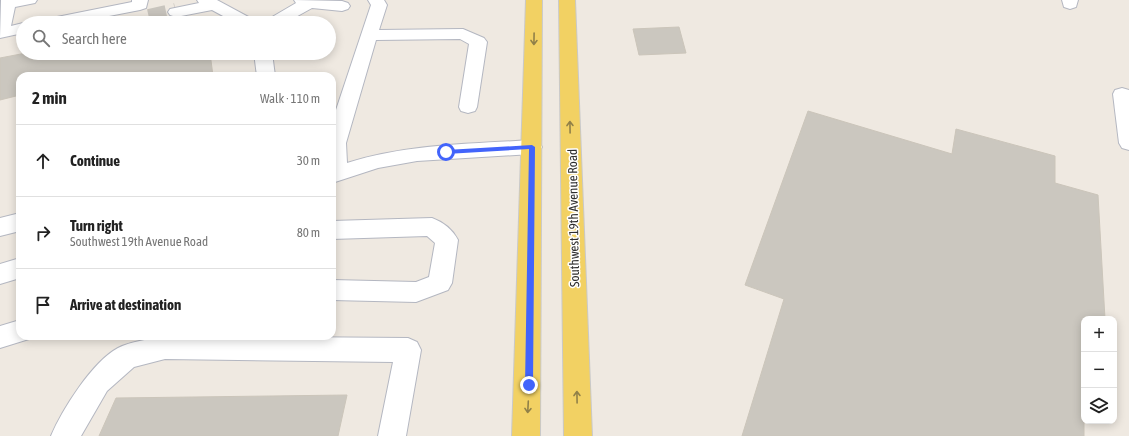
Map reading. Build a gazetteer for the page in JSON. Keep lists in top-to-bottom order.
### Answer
{
  "streets": {
    "main road": ["Southwest 19th Avenue Road"]
  },
  "page": {
    "search": "Search here",
    "heading": ["2 min", "Walk · 110 m"],
    "list": [
      ["Continue", "30 m"],
      ["Turn right", "Southwest 19th Avenue Road", "80 m"],
      "Arrive at destination"
    ],
    "map_buttons": ["+", "−"]
  }
}
